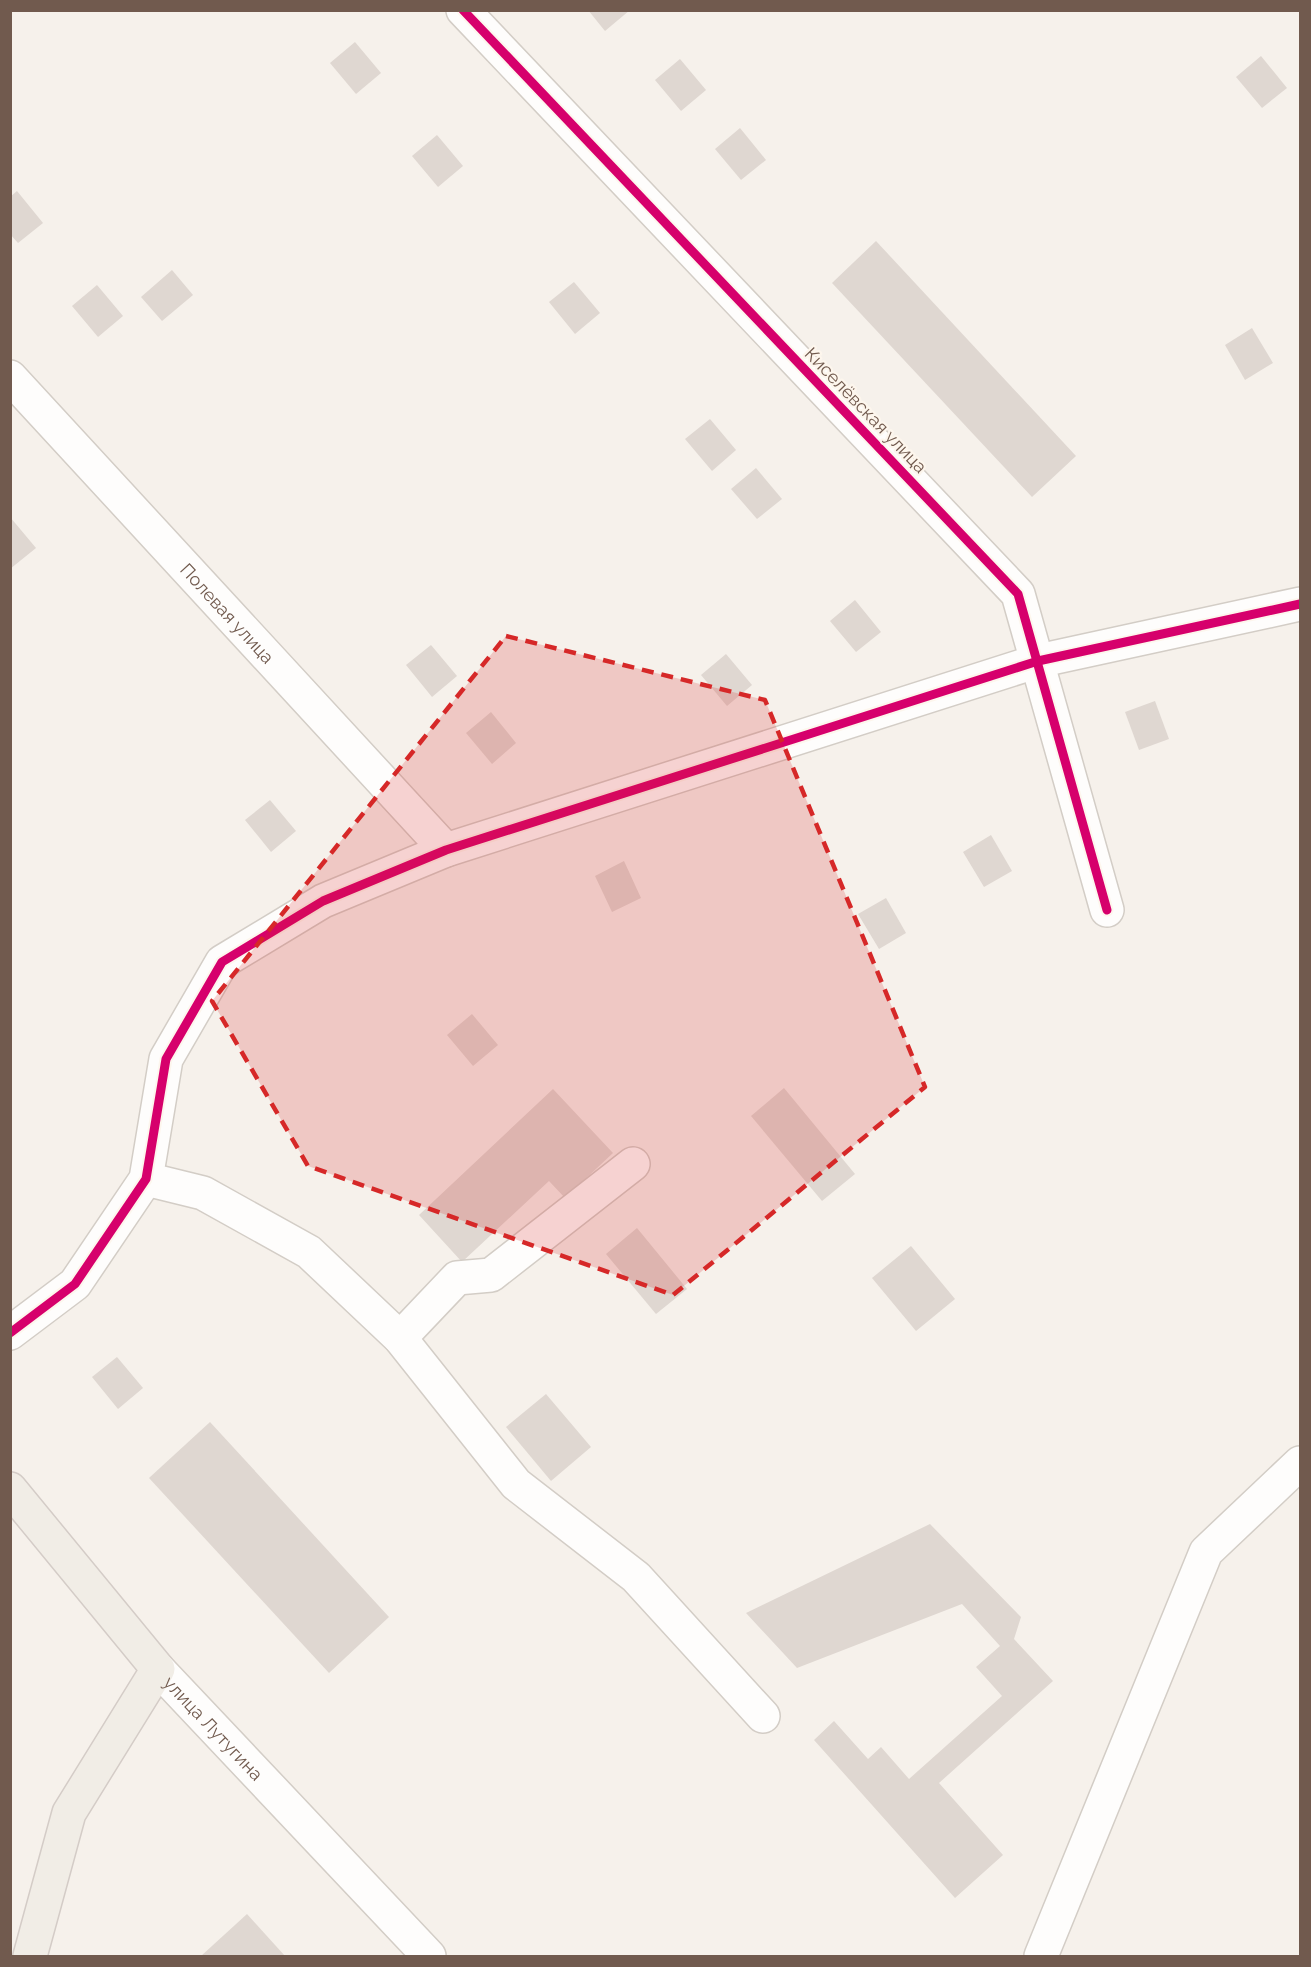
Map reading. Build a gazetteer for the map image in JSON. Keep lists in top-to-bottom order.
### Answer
{
  "streets": {
    "main road": ["улица Лутугина"],
    "street": ["Киселёвская улица", "Полевая улица"]
  }
}
